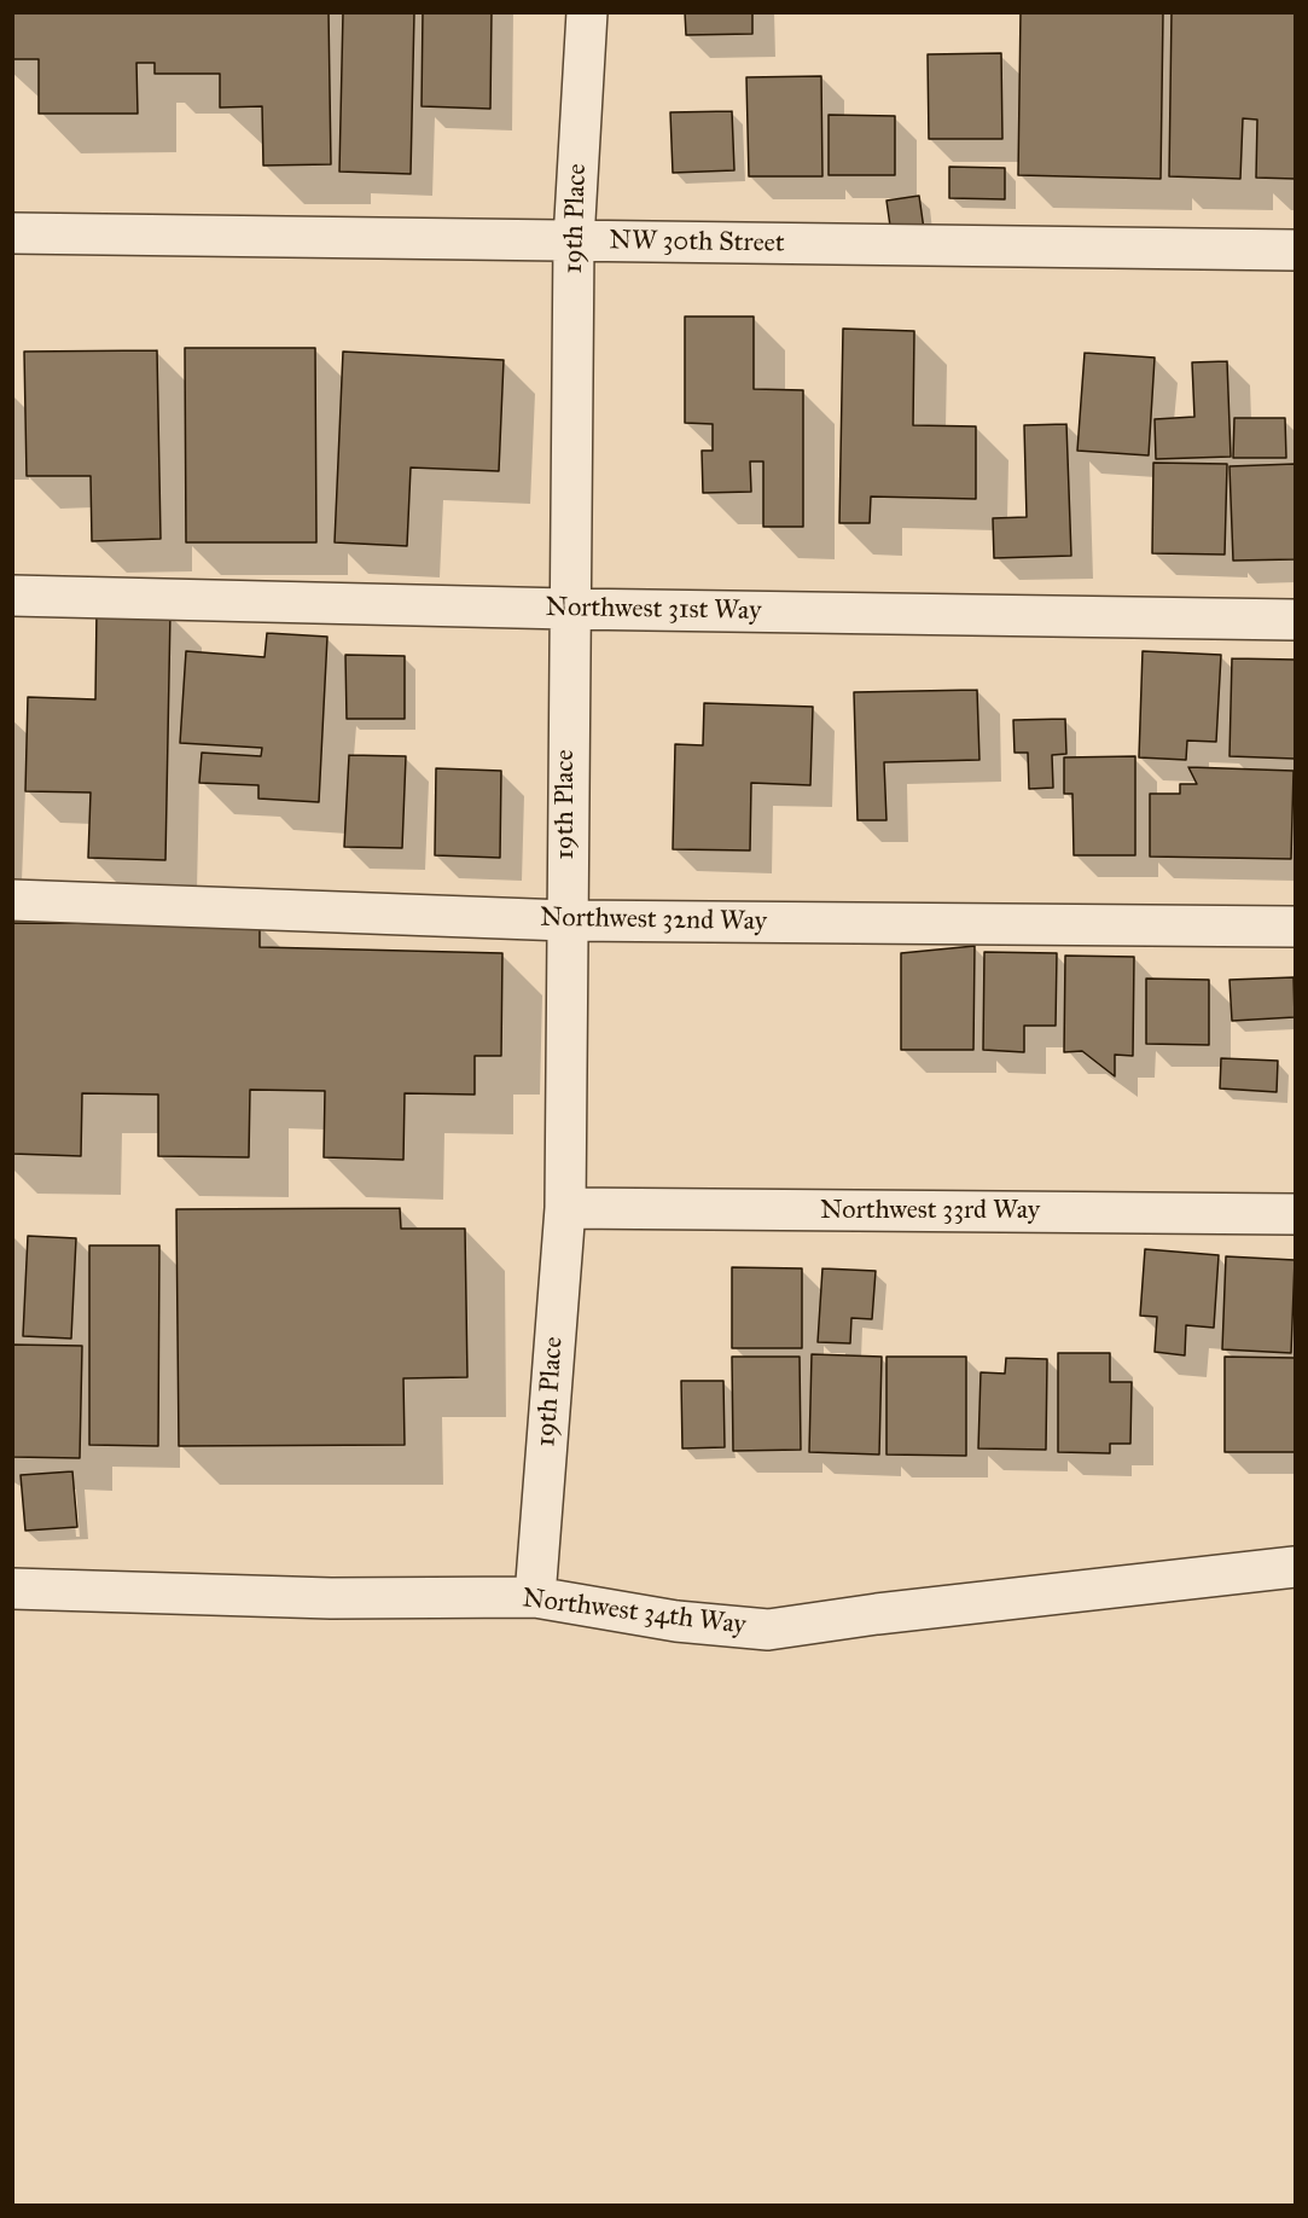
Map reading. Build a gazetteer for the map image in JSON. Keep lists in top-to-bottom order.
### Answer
{
  "streets": {
    "street": [
      "19th Place",
      "NW 30th Street",
      "Northwest 31st Way",
      "Northwest 32nd Way",
      "Northwest 33rd Way",
      "Northwest 34th Way"
    ]
  },
  "crossings": [
    ["19th Place", "NW 30th Street"],
    ["19th Place", "Northwest 31st Way"],
    ["19th Place", "Northwest 32nd Way"],
    ["19th Place", "Northwest 33rd Way"],
    ["19th Place", "Northwest 34th Way"]
  ]
}
